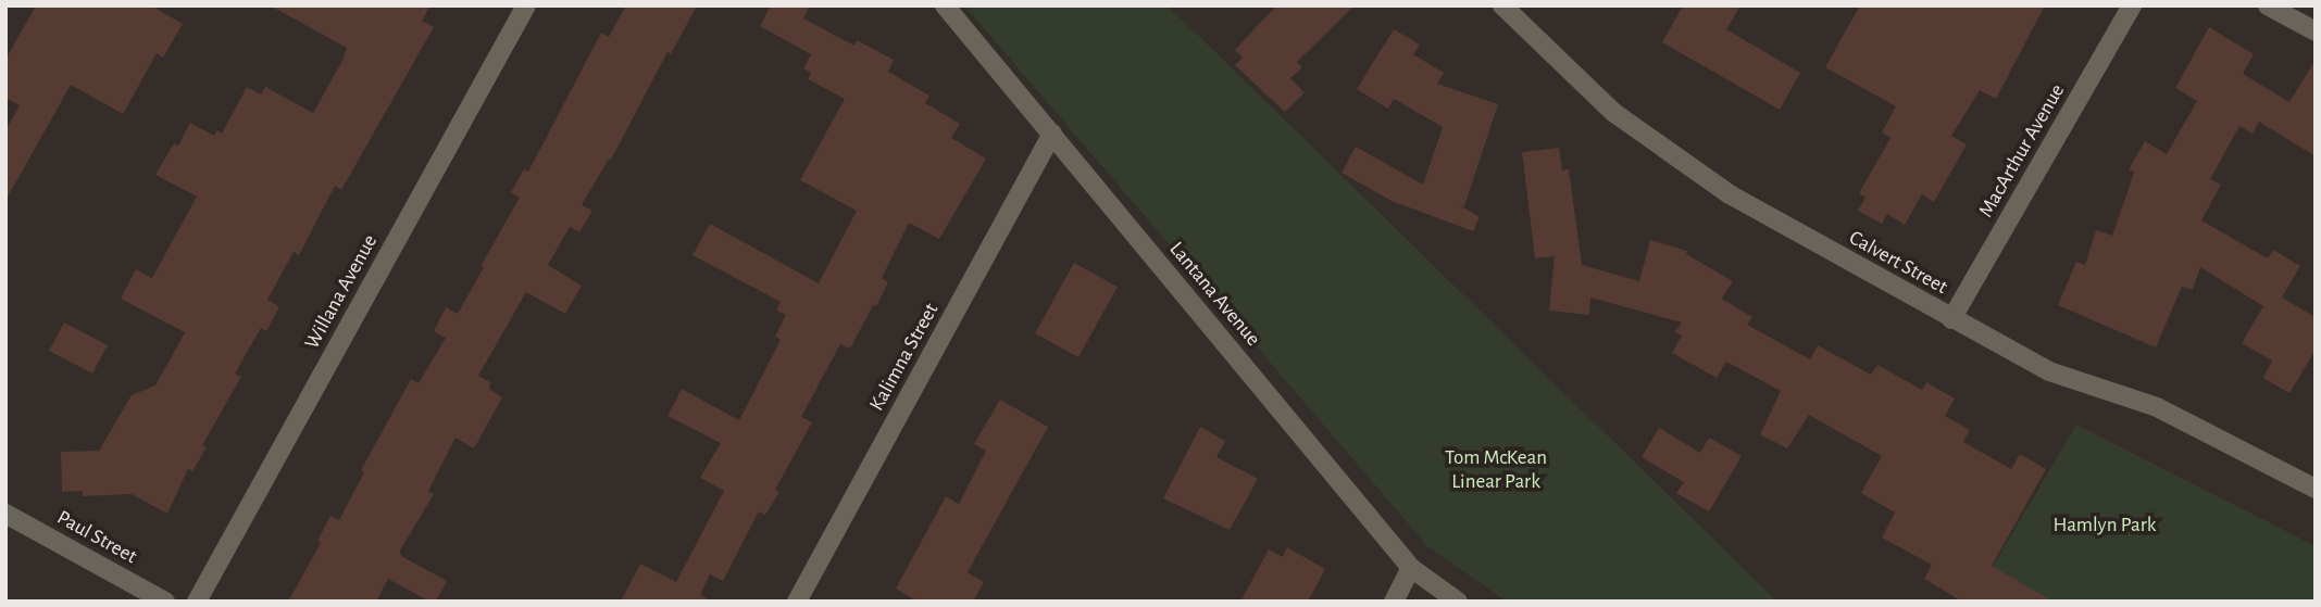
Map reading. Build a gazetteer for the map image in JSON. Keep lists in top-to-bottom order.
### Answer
{
  "streets": {
    "street": [
      "MacArthur Avenue",
      "Calvert Street",
      "Willana Avenue",
      "Lantana Avenue",
      "Kalimna Street",
      "Paul Street"
    ]
  },
  "crossings": [
    ["MacArthur Avenue", "Calvert Street"],
    ["Lantana Avenue", "Kalimna Street"]
  ],
  "parks": ["Tom McKean Linear Park", "Hamlyn Park"]
}
